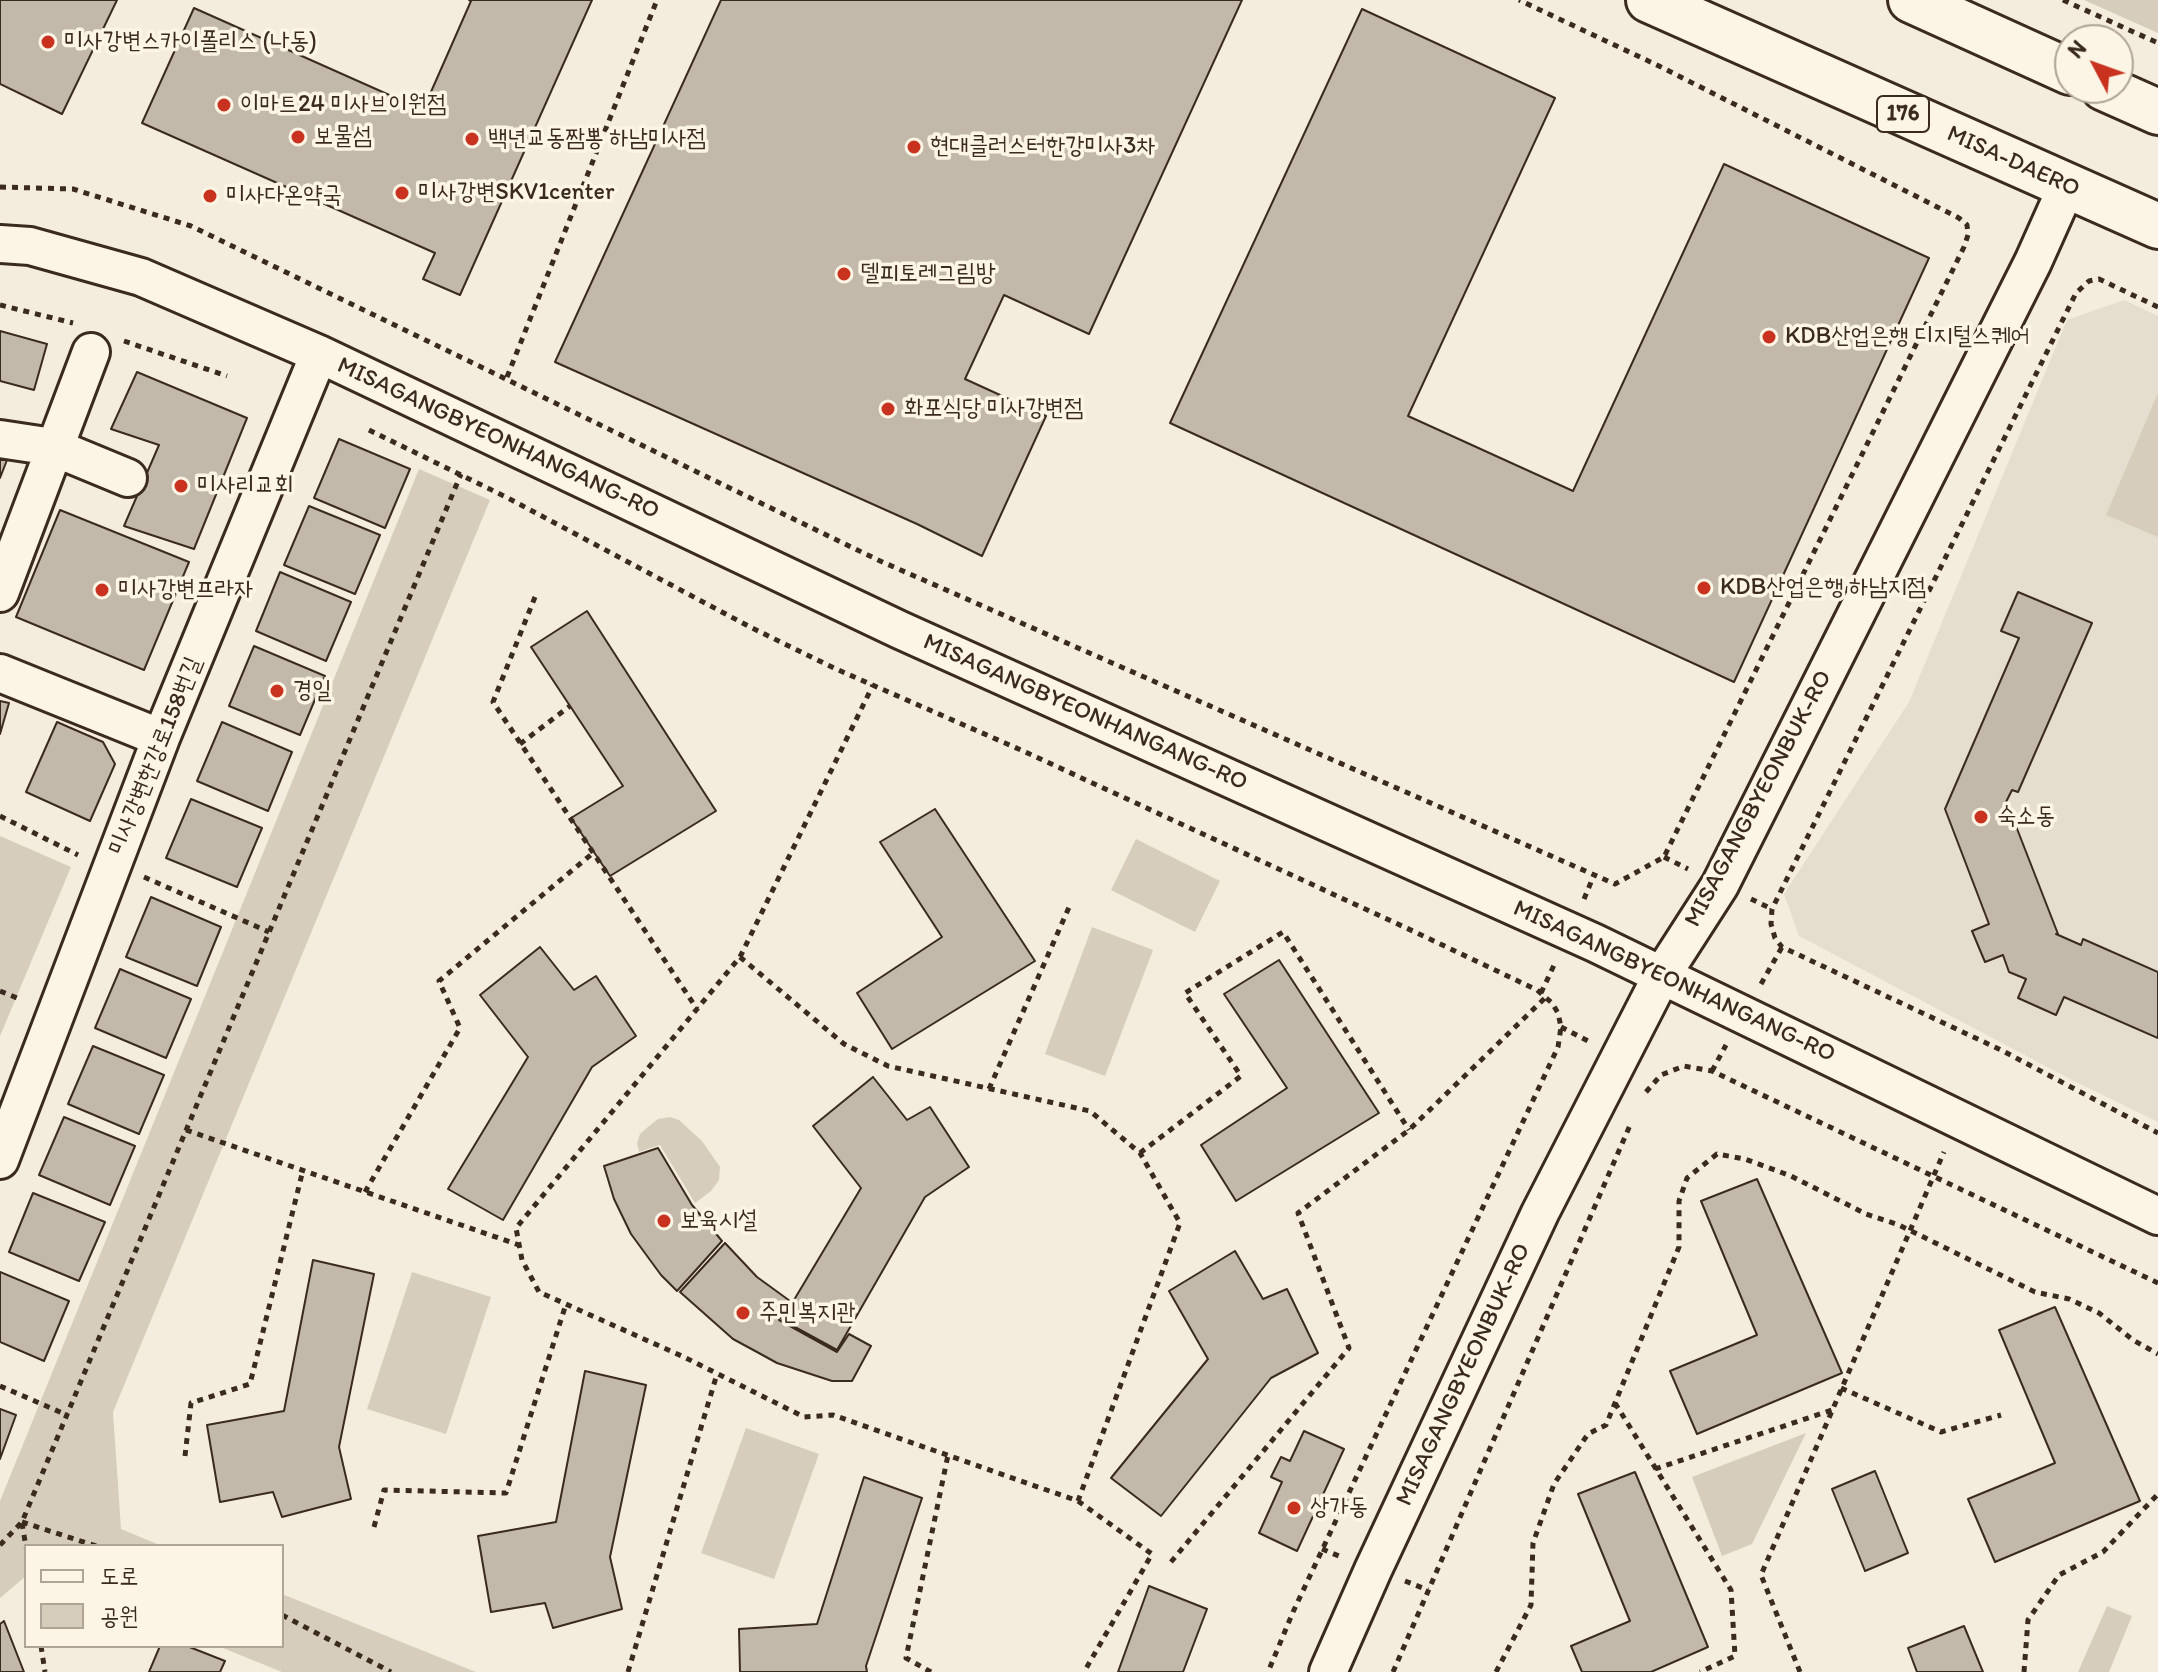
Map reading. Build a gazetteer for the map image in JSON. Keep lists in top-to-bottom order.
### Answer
{
  "streets": {
    "main road": ["176", "MISA-DAERO"],
    "street": ["MISAGANGBYEONHANGANG-RO", "미사강변한강로158번길", "MISAGANGBYEONBUK-RO"]
  },
  "crossings": [
    ["MISA-DAERO", "MISAGANGBYEONBUK-RO"],
    ["MISAGANGBYEONHANGANG-RO", "미사강변한강로158번길"],
    ["MISAGANGBYEONHANGANG-RO", "MISAGANGBYEONBUK-RO"]
  ],
  "places": [
    "미사강변스카이폴리스 (나동)",
    "이마트24 미사브이원점",
    "보물섬",
    "백년교동짬뽕 하남미사점",
    "현대클러스터한강미사3차",
    "미사강변SKV1center",
    "미사다온약국",
    "델피토레그림방",
    "KDB산업은행 디지털스퀘어",
    "화포식당 미사강변점",
    "미사리교회",
    "KDB산업은행 하남지점",
    "미사강변프라자",
    "경일",
    "숙소동",
    "보육시설",
    "주민복지관",
    "상가동"
  ],
  "legend": ["도로", "공원"],
  "north": "top left"
}
